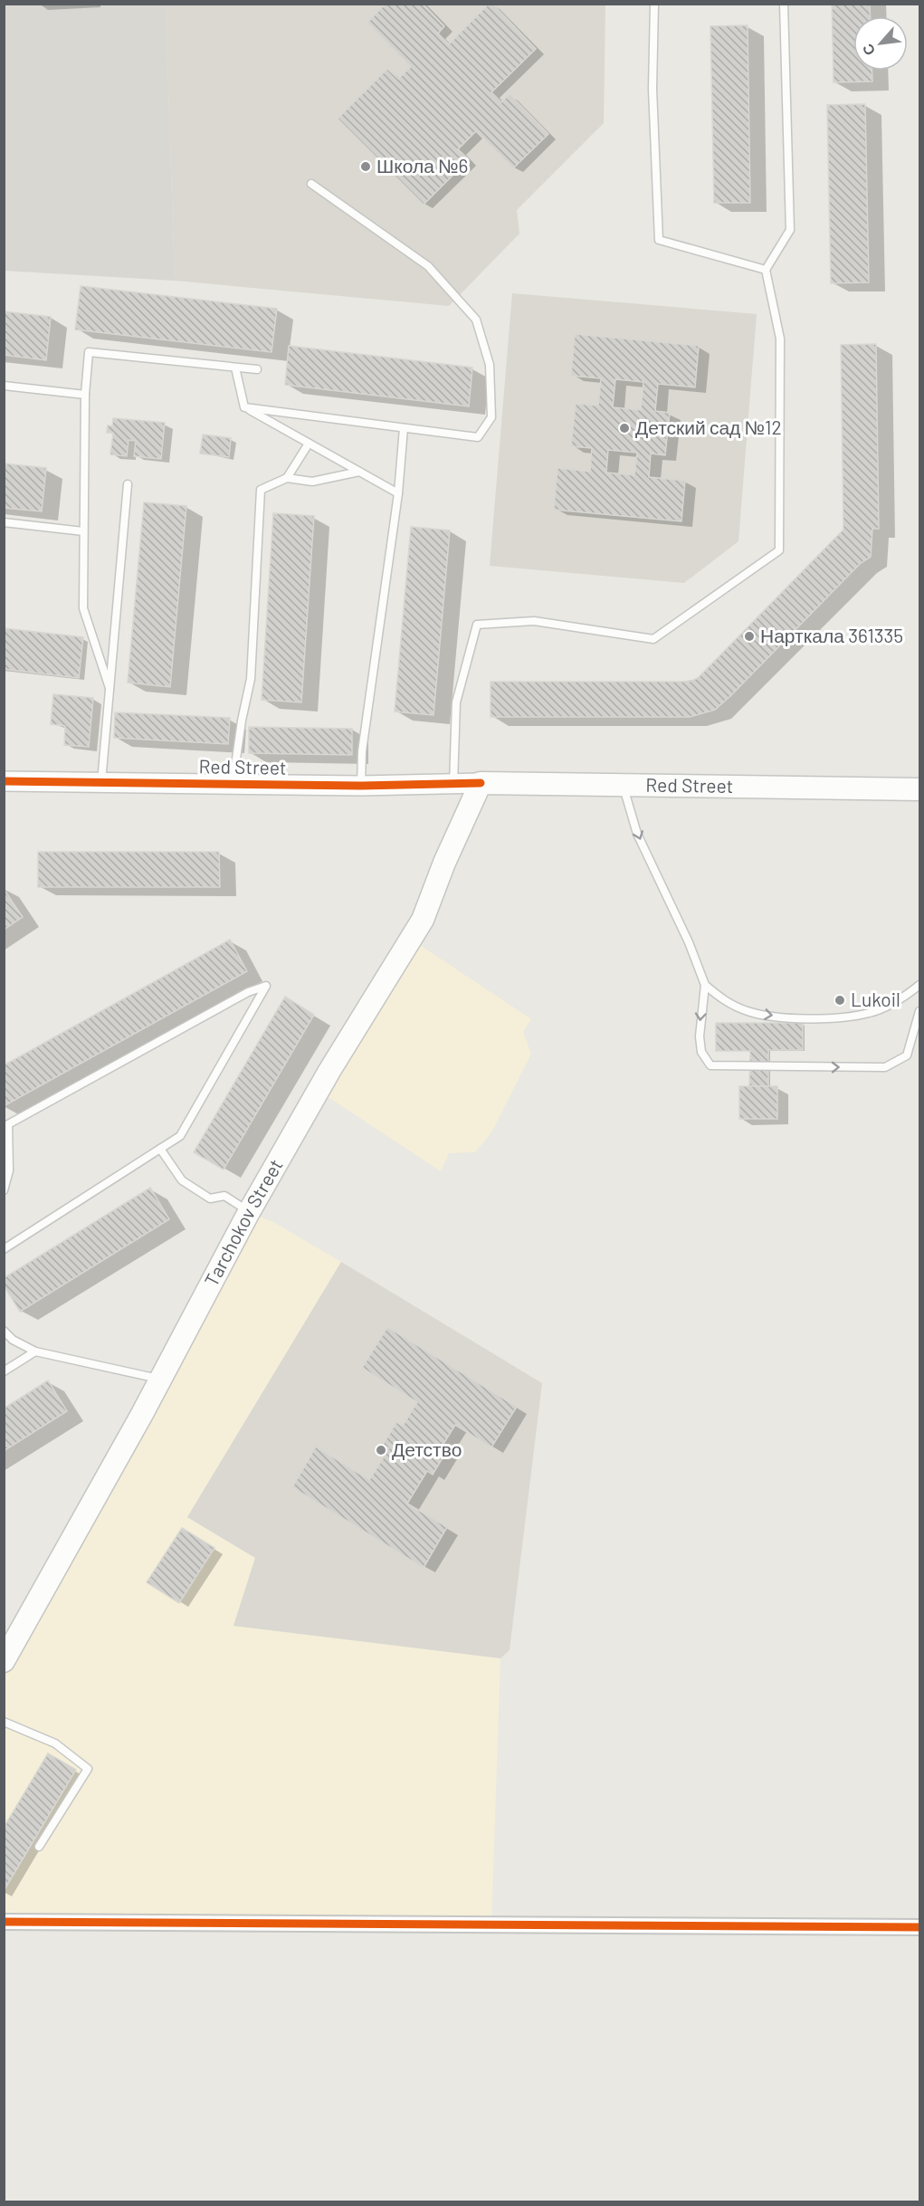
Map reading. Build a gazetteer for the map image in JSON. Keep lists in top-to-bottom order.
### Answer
{
  "streets": {
    "main road": ["Red Street", "Tarchokov Street"]
  },
  "crossings": [
    ["Red Street", "Tarchokov Street"]
  ],
  "places": [
    "Школа №6",
    "Детский сад №12",
    "Нарткала 361335",
    "Lukoil",
    "Детство"
  ],
  "north": "bottom left"
}
